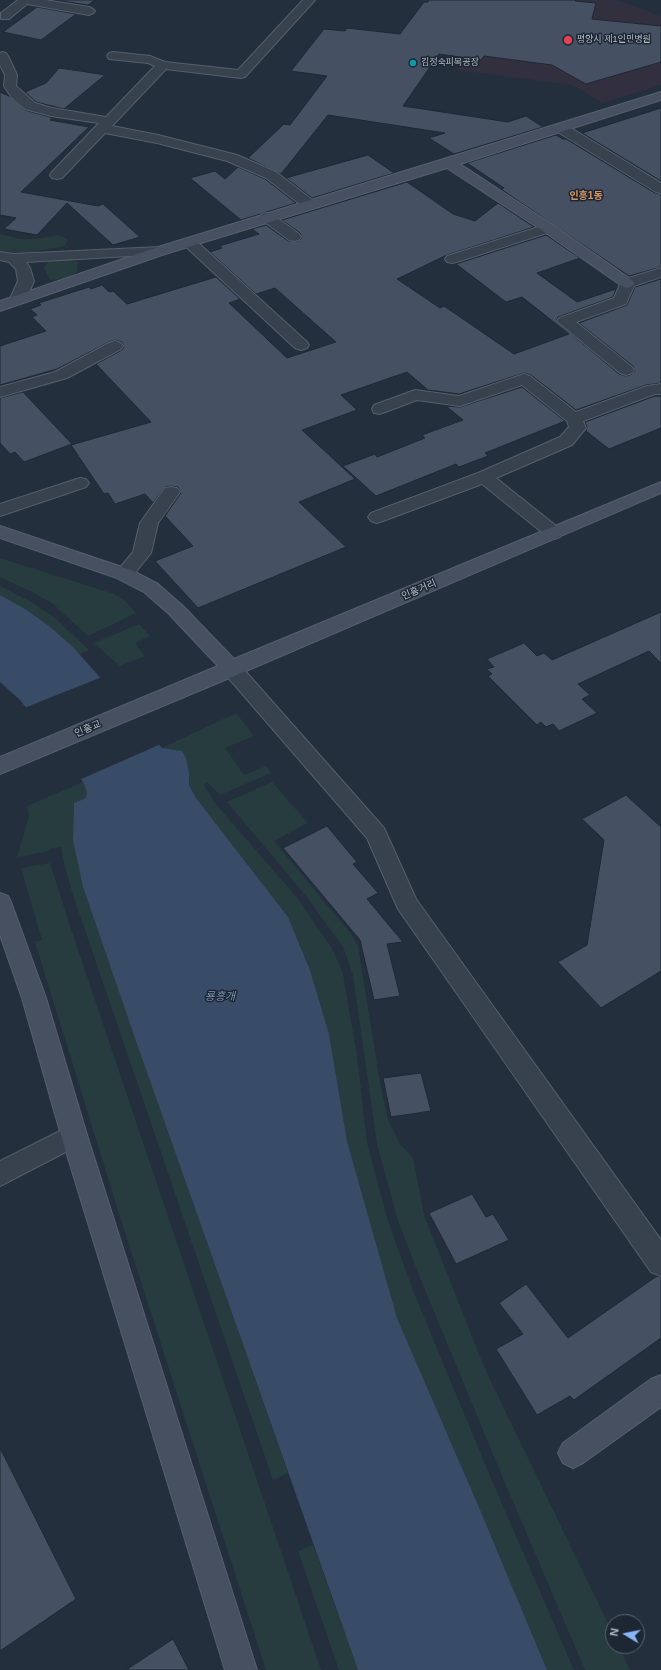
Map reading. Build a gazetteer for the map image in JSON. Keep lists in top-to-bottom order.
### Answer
{
  "streets": {
    "street": ["인흥거리", "인흥교"]
  },
  "crossings": [
    ["인흥거리", "인흥교"]
  ],
  "districts": ["인흥1동"],
  "water": ["룡흥개"],
  "places": ["평양시 제1인민병원", "김정숙피복공장"],
  "north": "left"
}
